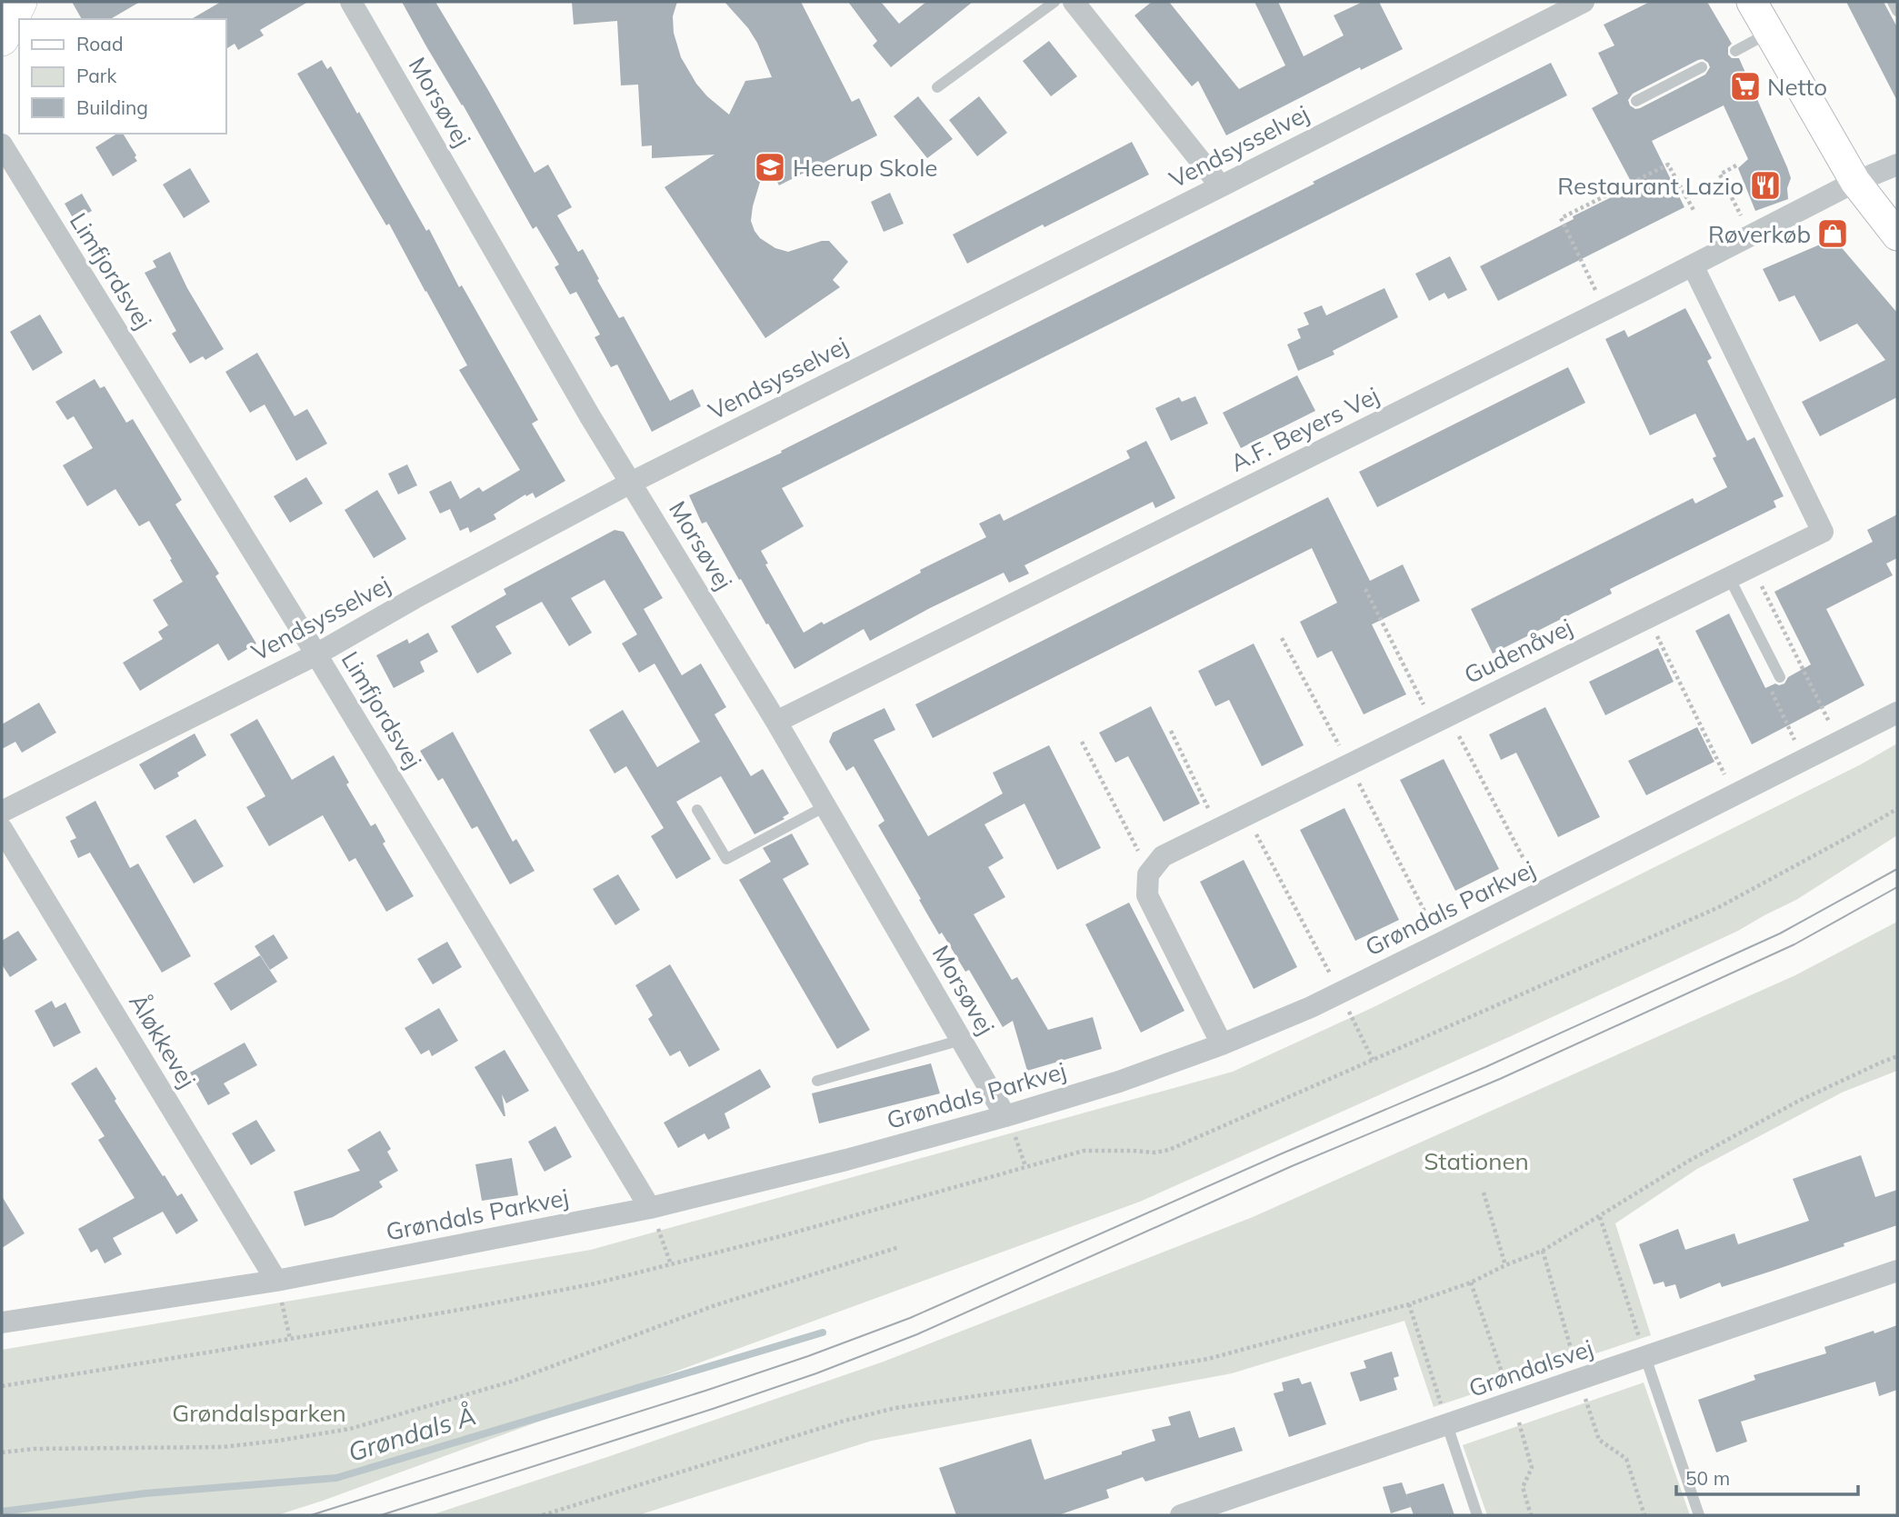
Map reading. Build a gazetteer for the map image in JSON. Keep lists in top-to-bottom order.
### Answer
{
  "streets": {
    "street": [
      "Morsøvej",
      "Vendsysselvej",
      "Limfjordsvej",
      "A.F. Beyers Vej",
      "Gudenåvej",
      "Grøndals Parkvej",
      "Åløkkevej",
      "Grøndalsvej"
    ]
  },
  "crossings": [
    ["Morsøvej", "Vendsysselvej"],
    ["Morsøvej", "A.F. Beyers Vej"],
    ["Morsøvej", "Grøndals Parkvej"],
    ["Vendsysselvej", "Limfjordsvej"],
    ["Limfjordsvej", "Grøndals Parkvej"],
    ["A.F. Beyers Vej", "Gudenåvej"],
    ["Grøndals Parkvej", "Åløkkevej"]
  ],
  "water": ["Grøndals Å"],
  "parks": ["Stationen", "Grøndalsparken"],
  "places": {
    "supermarket": ["Netto"],
    "school or university": ["Heerup Skole"],
    "restaurant": ["Restaurant Lazio"],
    "shop": ["Røverkøb"]
  },
  "legend": ["Road", "Park", "Building"],
  "scale_bar": "50 m"
}
